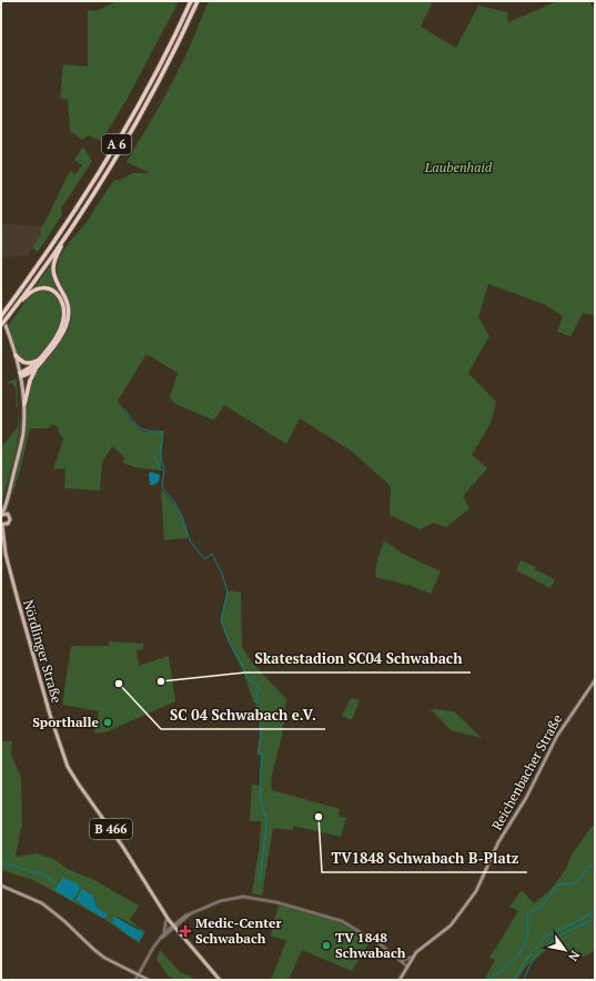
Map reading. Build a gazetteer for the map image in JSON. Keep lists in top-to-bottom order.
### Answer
{
  "streets": {
    "highway": ["A 6"],
    "main road": ["Nördlinger Straße", "Reichenbacher Straße", "B 466"]
  },
  "crossings": [
    ["Nördlinger Straße", "B 466"]
  ],
  "parks": ["Laubenhaid"],
  "places": {
    "other": [
      "Skatestadion SC04 Schwabach",
      "SC 04 Schwabach e.V.",
      "Sporthalle",
      "TV1848 Schwabach B-Platz",
      "TV 1848 Schwabach"
    ],
    "health": ["Medic-Center Schwabach"]
  },
  "north": "bottom right"
}
